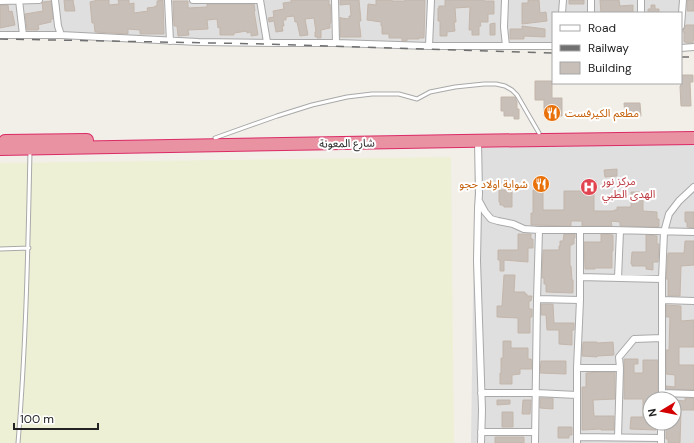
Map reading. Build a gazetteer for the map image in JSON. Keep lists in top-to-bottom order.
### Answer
{
  "streets": {
    "highway": ["شارع المعونة"]
  },
  "places": {
    "restaurant": ["مطعم الكيرفست", "شواية اولاد حجو"],
    "hospital": ["مركز نور الهدى الطبي"]
  },
  "legend": ["Road", "Railway", "Building"],
  "scale_bar": "100 m",
  "north": "left"
}
